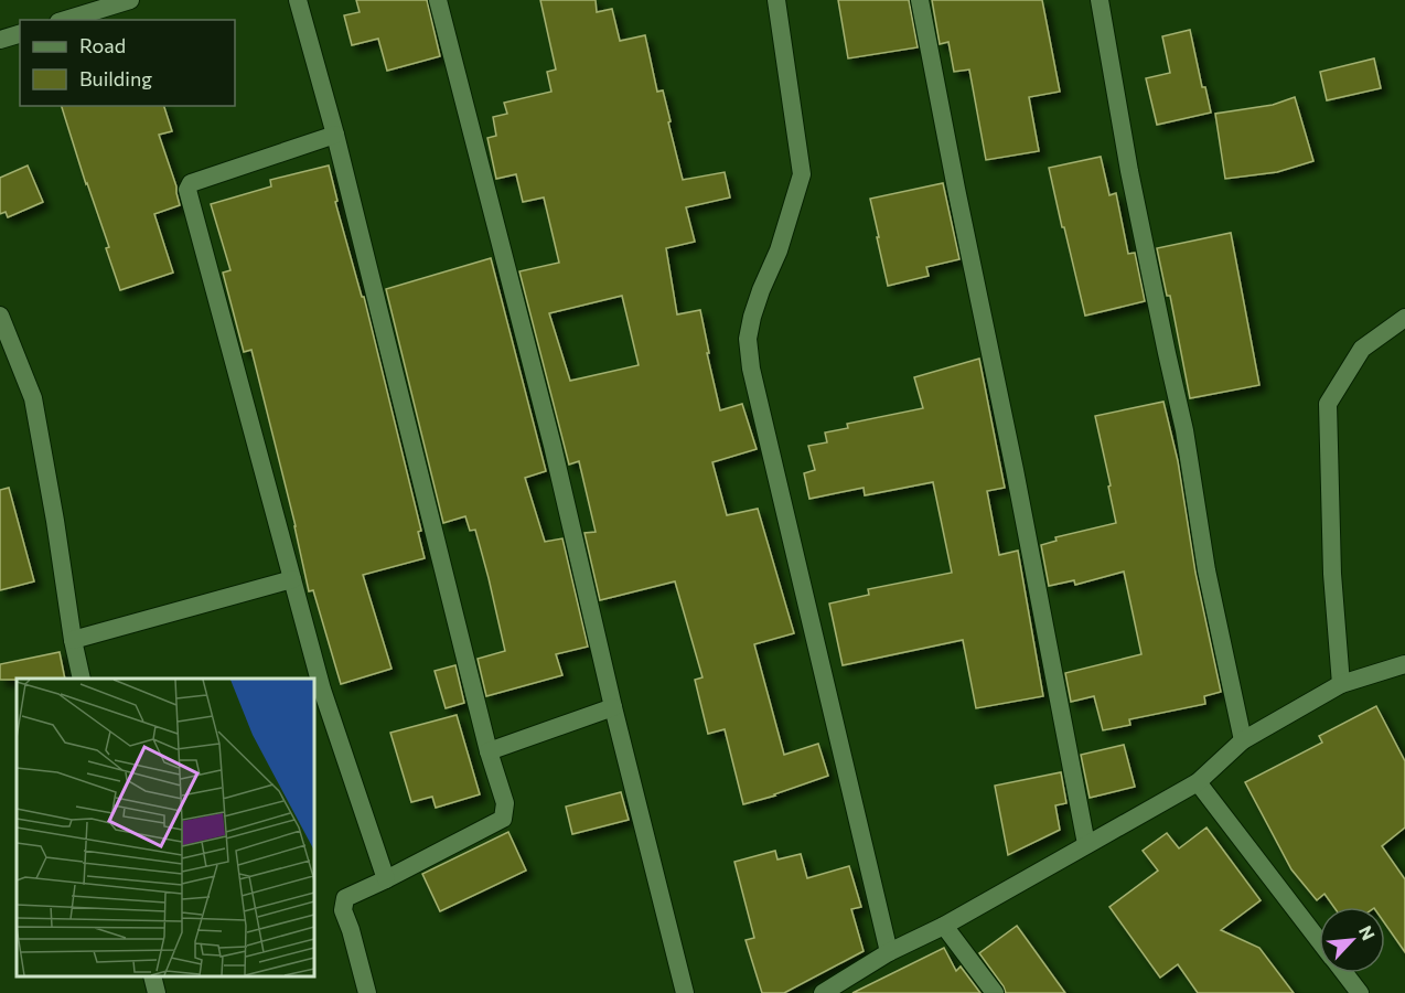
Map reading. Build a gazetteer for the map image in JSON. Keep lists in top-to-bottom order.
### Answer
{
  "legend": ["Road", "Building"],
  "north": "top right"
}
